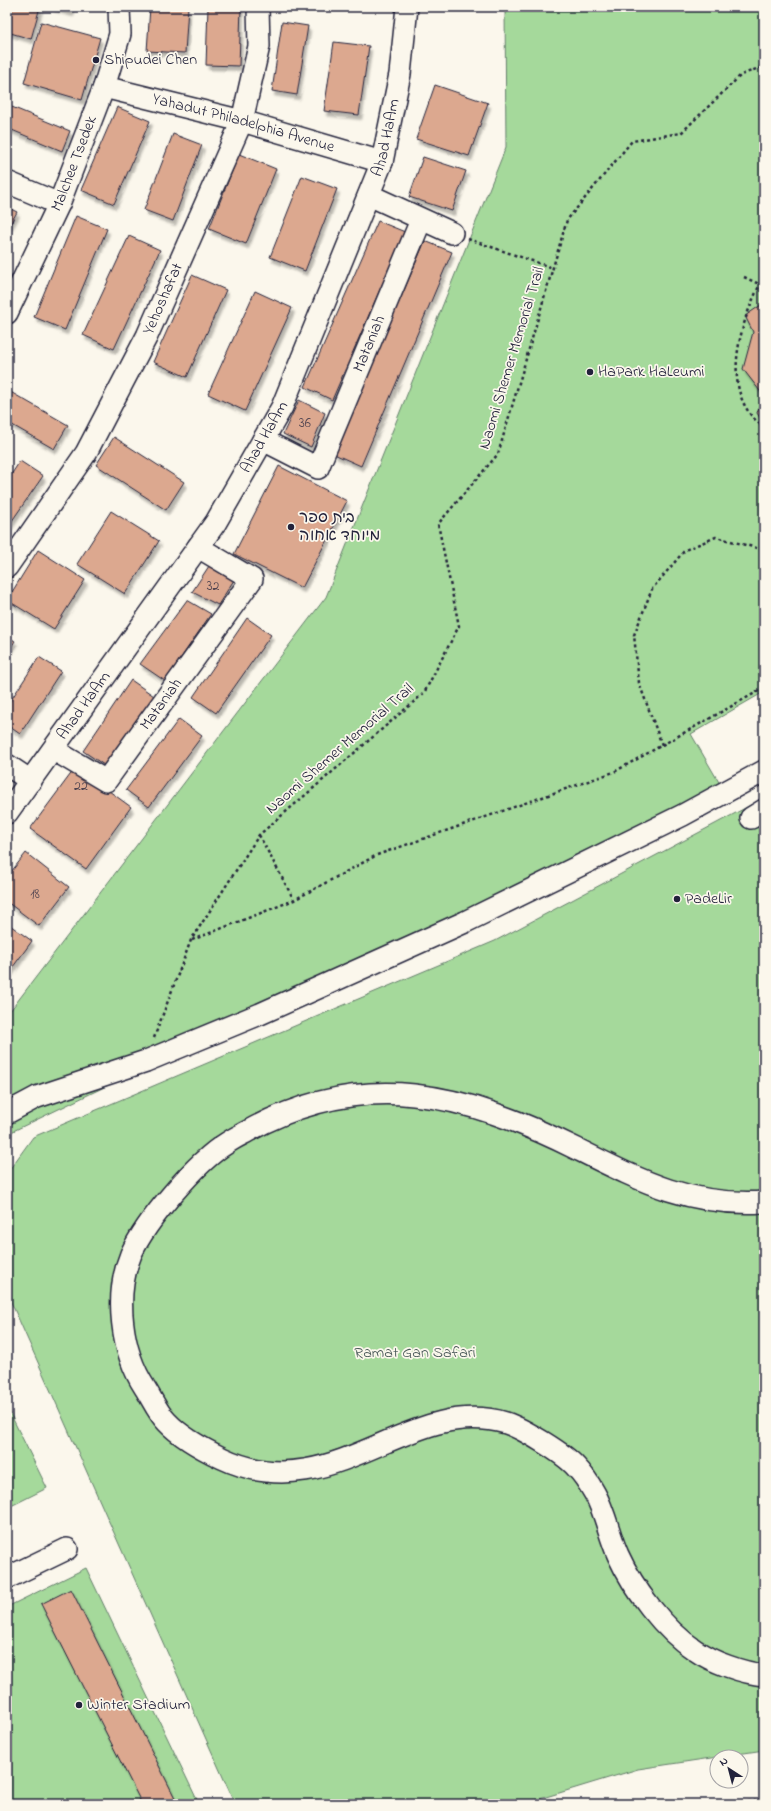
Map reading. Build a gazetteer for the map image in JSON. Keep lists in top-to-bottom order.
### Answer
{
  "streets": {
    "street": [
      "Yahadut Philadelphia Avenue",
      "Ahad HaAm",
      "Malchee Tsedek",
      "Yehoshafat",
      "Mataniah"
    ],
    "path": ["Naomi Shemer Memorial Trail"]
  },
  "crossings": [
    ["Yahadut Philadelphia Avenue", "Ahad HaAm"],
    ["Yahadut Philadelphia Avenue", "Malchee Tsedek"],
    ["Yahadut Philadelphia Avenue", "Yehoshafat"],
    ["Ahad HaAm", "Mataniah"]
  ],
  "parks": ["Ramat Gan Safari"],
  "places": [
    "Shipudei Chen",
    "HaPark HaLeumi",
    "בית ספר מיוחד אחוה",
    "PadeLir",
    "Winter Stadium"
  ],
  "house_numbers": [
    "36",
    "32",
    "22",
    "18"
  ],
  "north": "top left"
}
